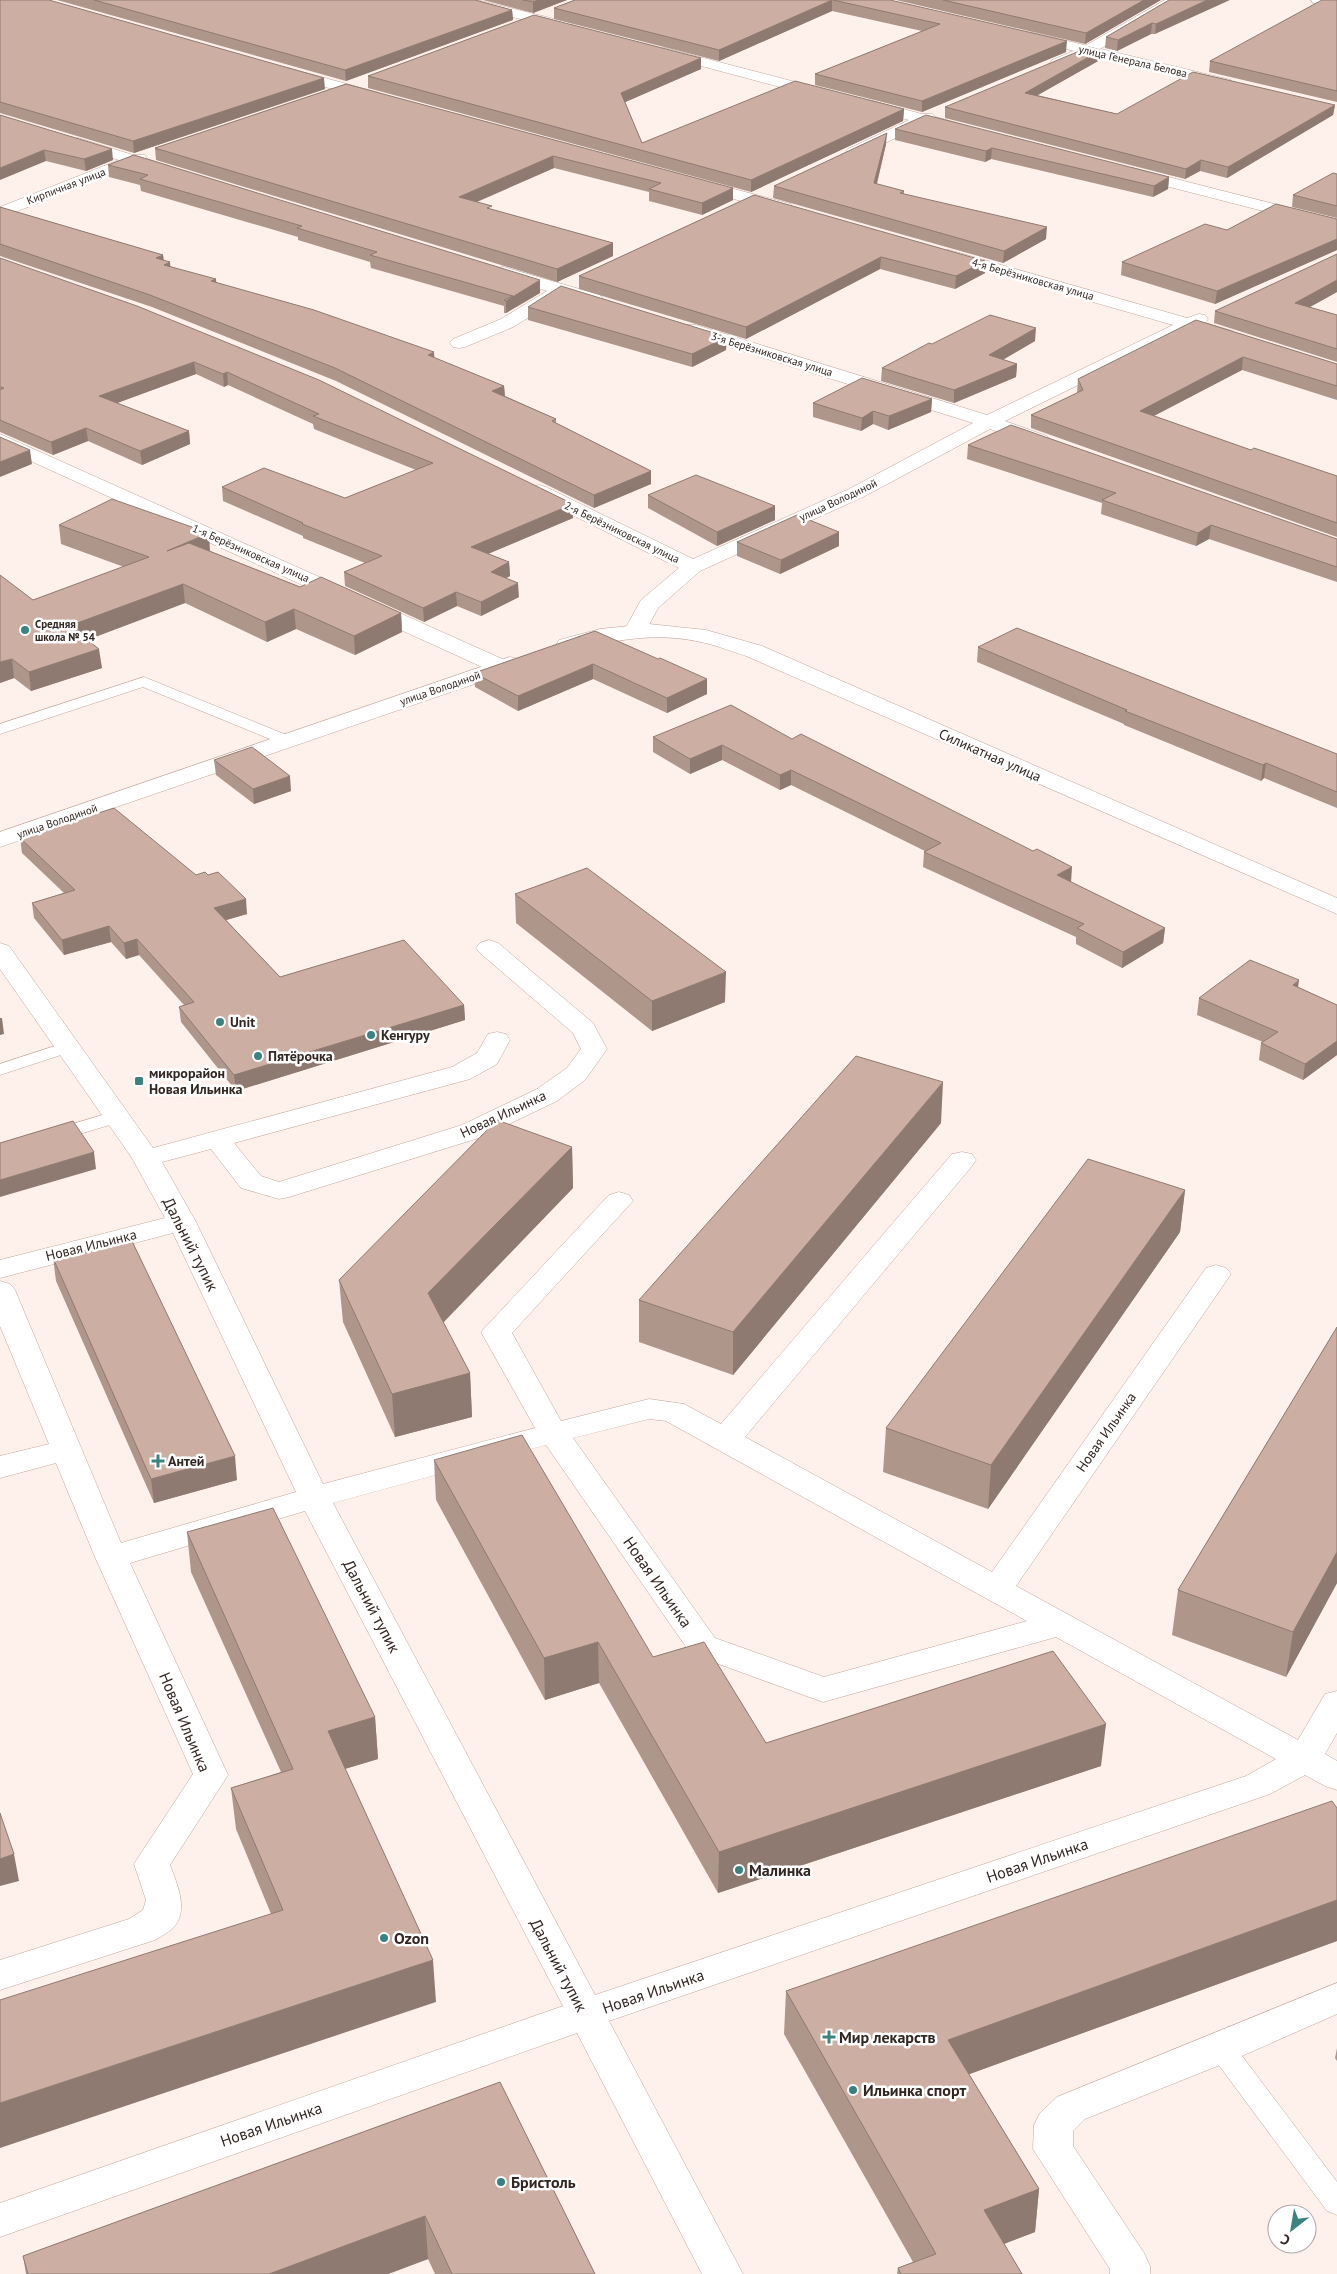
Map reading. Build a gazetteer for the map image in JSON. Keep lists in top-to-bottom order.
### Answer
{
  "streets": {
    "street": [
      "улица Генерала Белова",
      "Кирпичная улица",
      "4-я Берёзниковская улица",
      "3-я Берёзниковская улица",
      "улица Володиной",
      "2-я Берёзниковская улица",
      "1-я Берёзниковская улица",
      "Силикатная улица",
      "Новая Ильинка",
      "Дальний тупик"
    ]
  },
  "crossings": [
    ["4-я Берёзниковская улица", "улица Володиной"],
    ["3-я Берёзниковская улица", "улица Володиной"],
    ["улица Володиной", "2-я Берёзниковская улица"],
    ["улица Володиной", "1-я Берёзниковская улица"],
    ["улица Володиной", "Силикатная улица"],
    ["Новая Ильинка", "Дальний тупик"]
  ],
  "places": {
    "other": [
      "Средняя школа № 54",
      "Unit",
      "Кенгуру",
      "Пятёрочка",
      "Малинка",
      "Ozon",
      "Ильинка спорт",
      "Бристоль"
    ],
    "transit": ["микрорайон Новая Ильинка"],
    "health": ["Антей", "Мир лекарств"]
  },
  "north": "bottom left"
}
